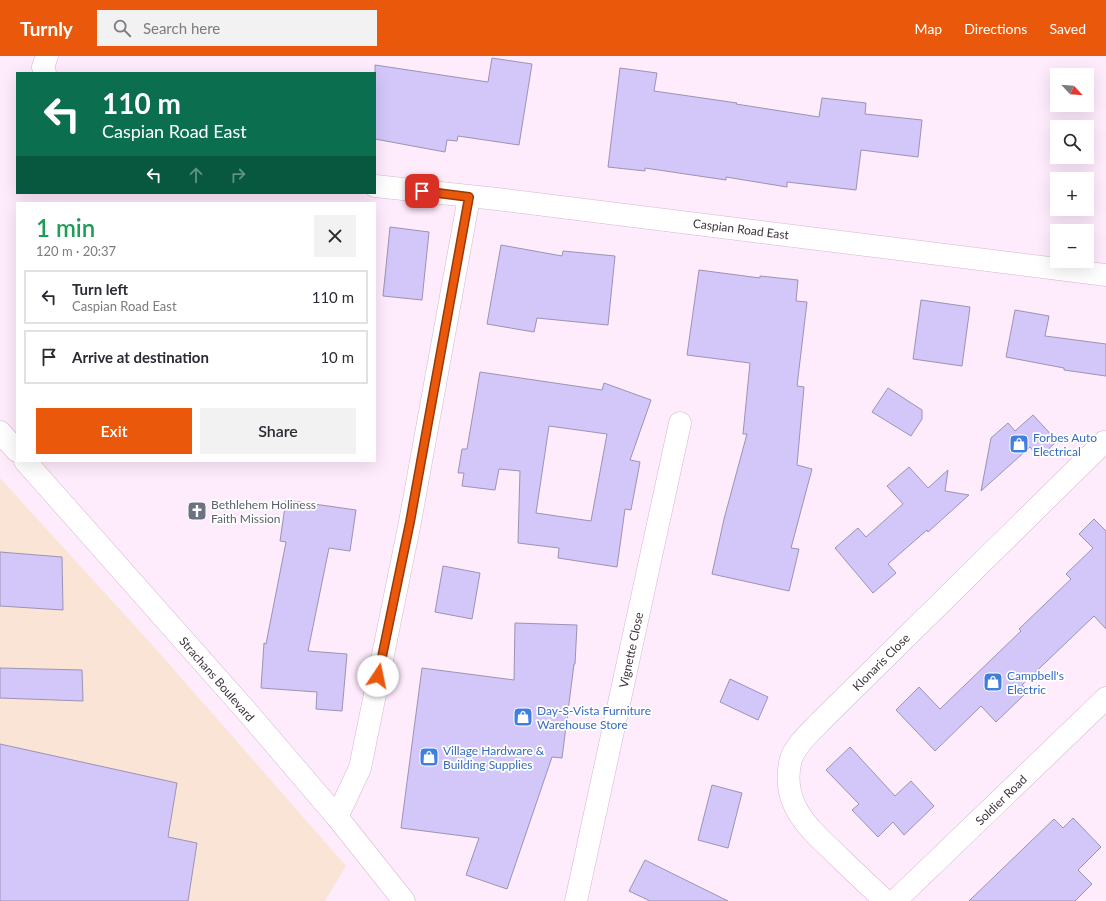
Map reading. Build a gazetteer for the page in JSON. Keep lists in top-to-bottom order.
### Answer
{
  "streets": {
    "street": [
      "Caspian Road East",
      "Vignette Close",
      "Klonaris Close",
      "Strachans Boulevard",
      "Soldier Road"
    ]
  },
  "places": {
    "shop": [
      "Forbes Auto Electrical",
      "Campbell's Electric",
      "Day-S-Vista Furniture Warehouse Store",
      "Village Hardware & Building Supplies"
    ],
    "church": ["Bethlehem Holiness Faith Mission"]
  },
  "north": "bottom right",
  "page": {
    "header": "Turnly",
    "search": "Search here",
    "nav": ["Map", "Directions", "Saved"],
    "map_buttons": ["+", "−"],
    "turn": ["110 m", "Caspian Road East"],
    "heading": ["1 min", "120 m · 20:37"],
    "list": [
      {
        "name": "Turn left",
        "note": "Caspian Road East",
        "value": "110 m"
      },
      {
        "name": "Arrive at destination",
        "value": "10 m"
      }
    ],
    "buttons": ["Exit", "Share"]
  }
}
